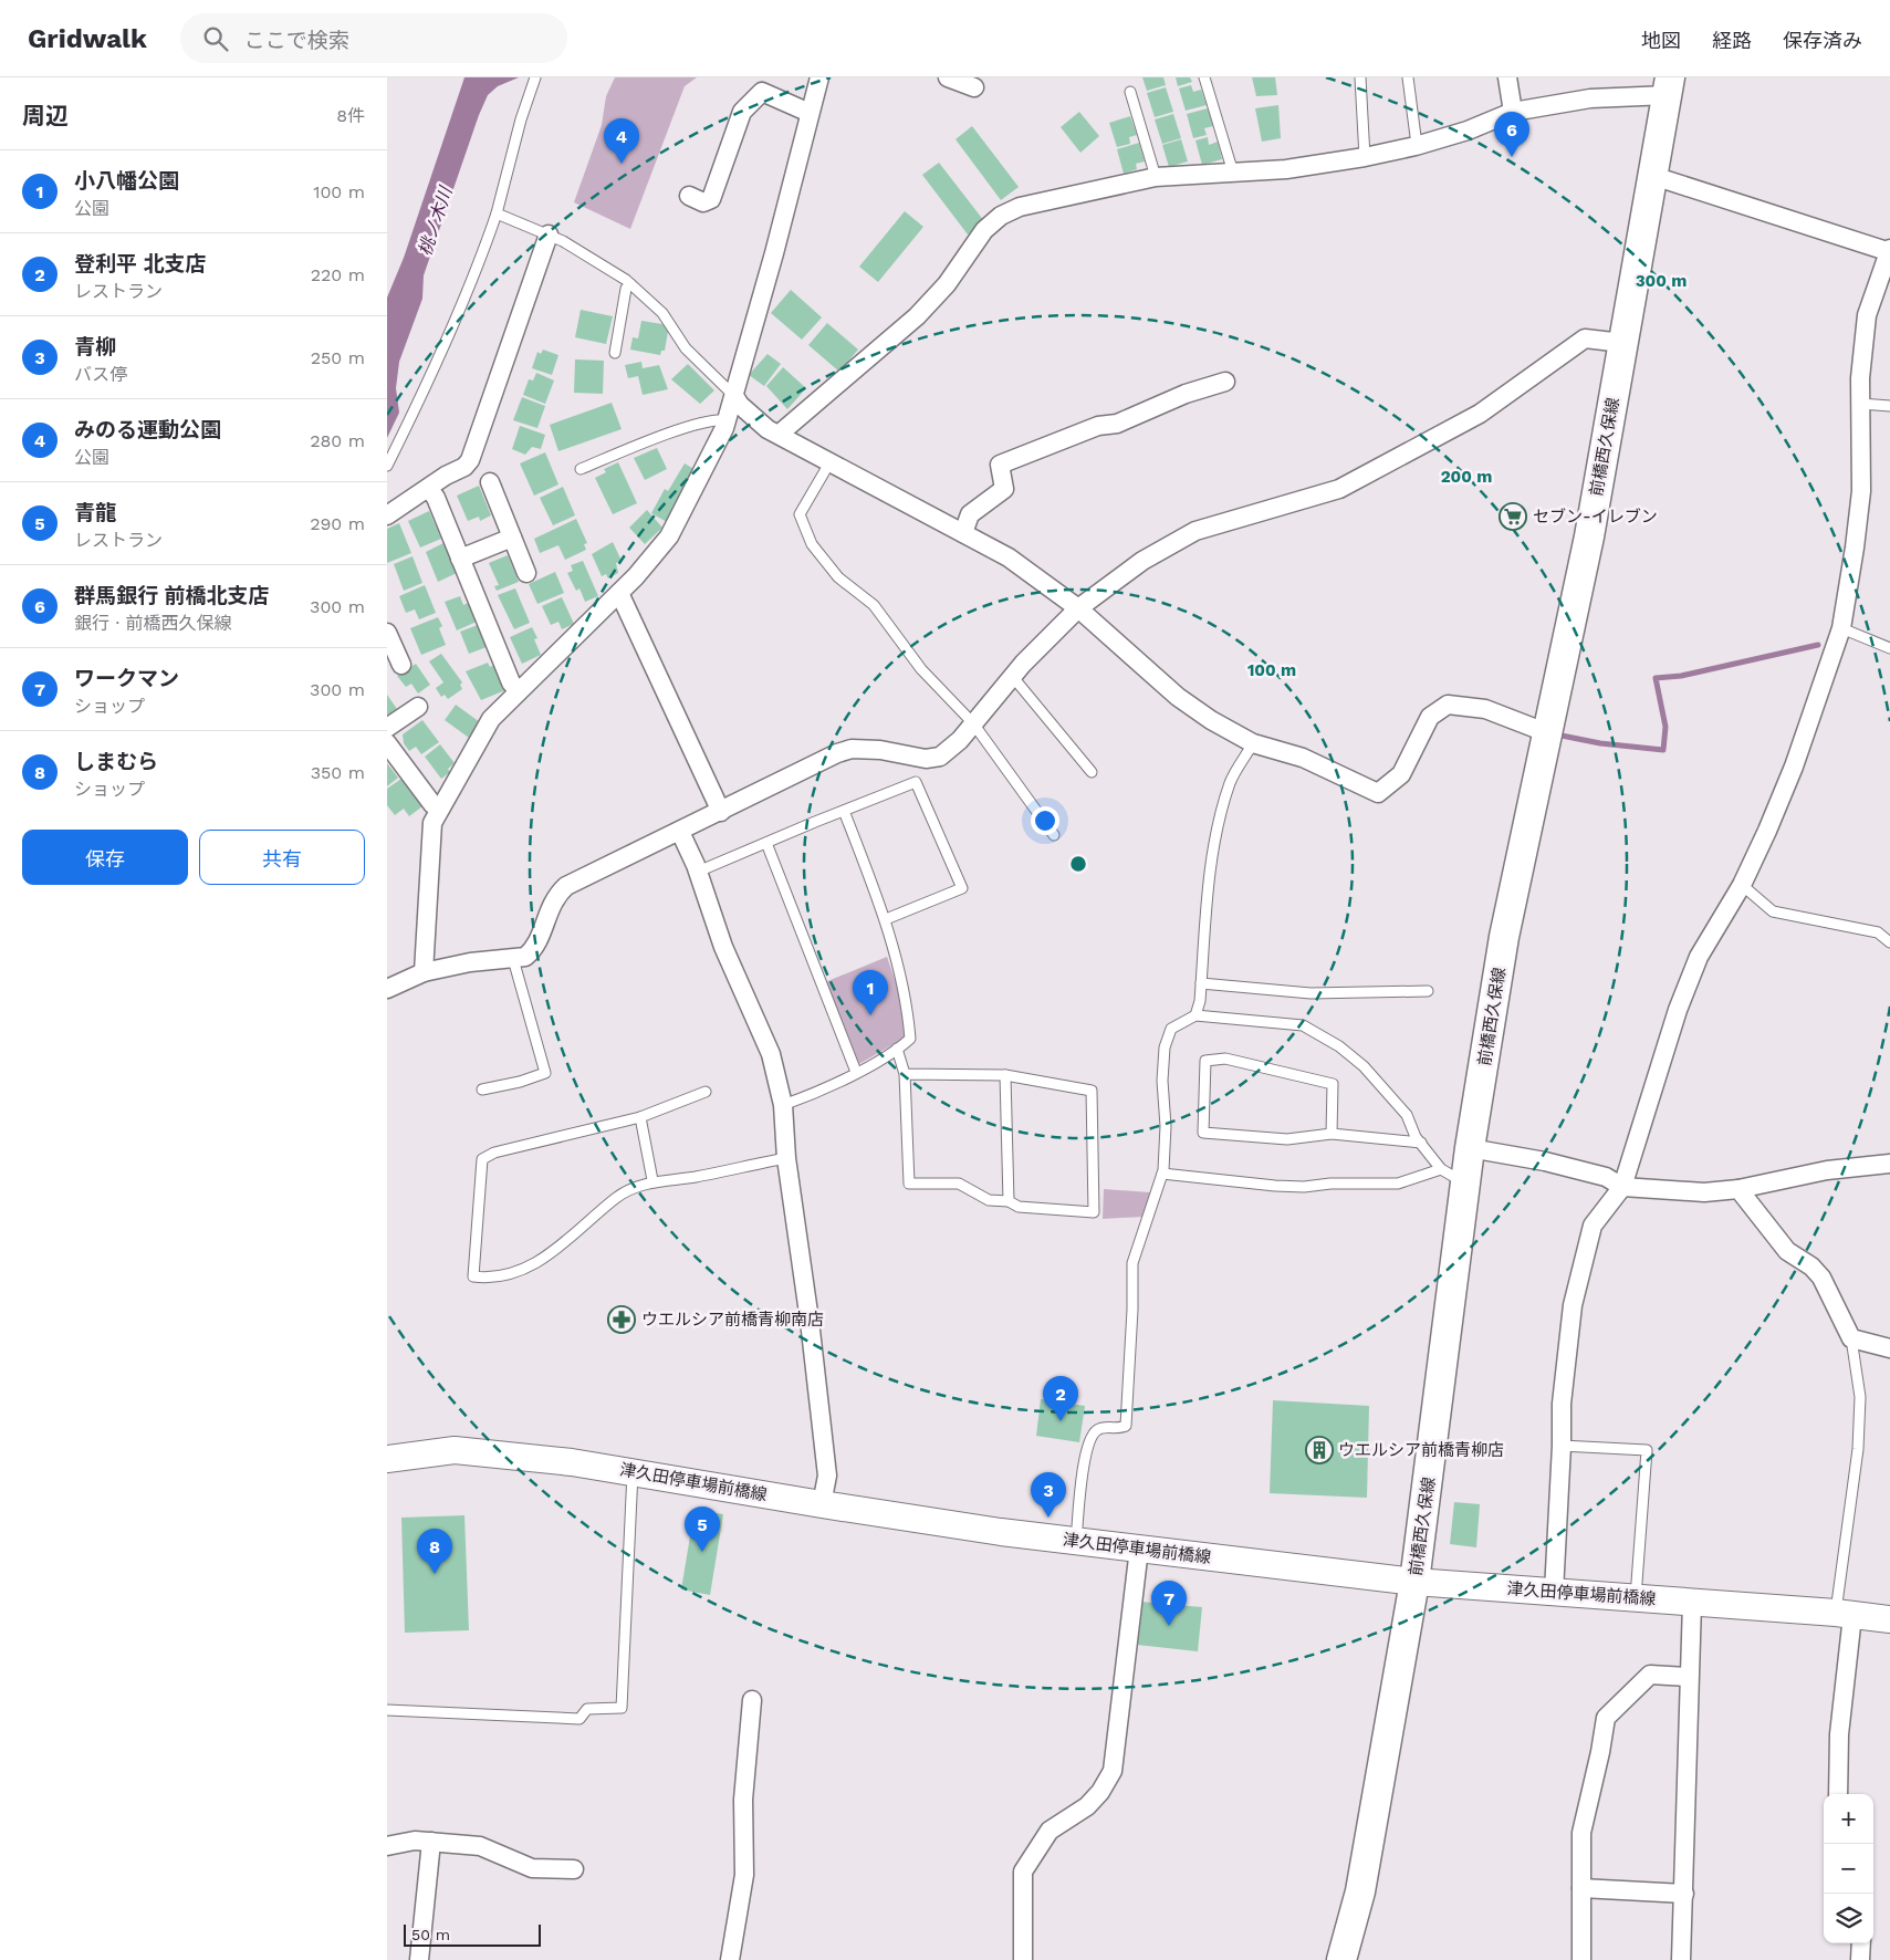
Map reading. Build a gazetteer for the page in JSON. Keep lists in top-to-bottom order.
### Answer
{
  "streets": {
    "main road": ["前橋西久保線", "津久田停車場前橋線"]
  },
  "crossings": [
    ["前橋西久保線", "津久田停車場前橋線"]
  ],
  "water": ["桃ノ木川"],
  "places": {
    "supermarket": ["セブン-イレブン"],
    "pharmacy": ["ウエルシア前橋青柳南店"],
    "building": ["ウエルシア前橋青柳店"]
  },
  "scale_bar": "50 m",
  "page": {
    "header": "Gridwalk",
    "search": "ここで検索",
    "nav": ["地図", "経路", "保存済み"],
    "heading": ["周辺", "8件"],
    "pins": [
      "6",
      "4",
      "1",
      "2",
      "3",
      "5",
      "8",
      "7"
    ],
    "list": [
      {
        "mark": "1",
        "name": "小八幡公園",
        "note": "公園",
        "value": "100 m"
      },
      {
        "mark": "2",
        "name": "登利平 北支店",
        "note": "レストラン",
        "value": "220 m"
      },
      {
        "mark": "3",
        "name": "青柳",
        "note": "バス停",
        "value": "250 m"
      },
      {
        "mark": "4",
        "name": "みのる運動公園",
        "note": "公園",
        "value": "280 m"
      },
      {
        "mark": "5",
        "name": "青龍",
        "note": "レストラン",
        "value": "290 m"
      },
      {
        "mark": "6",
        "name": "群馬銀行 前橋北支店",
        "note": "銀行 · 前橋西久保線",
        "value": "300 m"
      },
      {
        "mark": "7",
        "name": "ワークマン",
        "note": "ショップ",
        "value": "300 m"
      },
      {
        "mark": "8",
        "name": "しまむら",
        "note": "ショップ",
        "value": "350 m"
      }
    ],
    "buttons": ["保存", "共有"],
    "map_buttons": ["+", "−"],
    "scale": "50 m"
  },
  "rings": ["300 m", "200 m", "100 m"]
}
